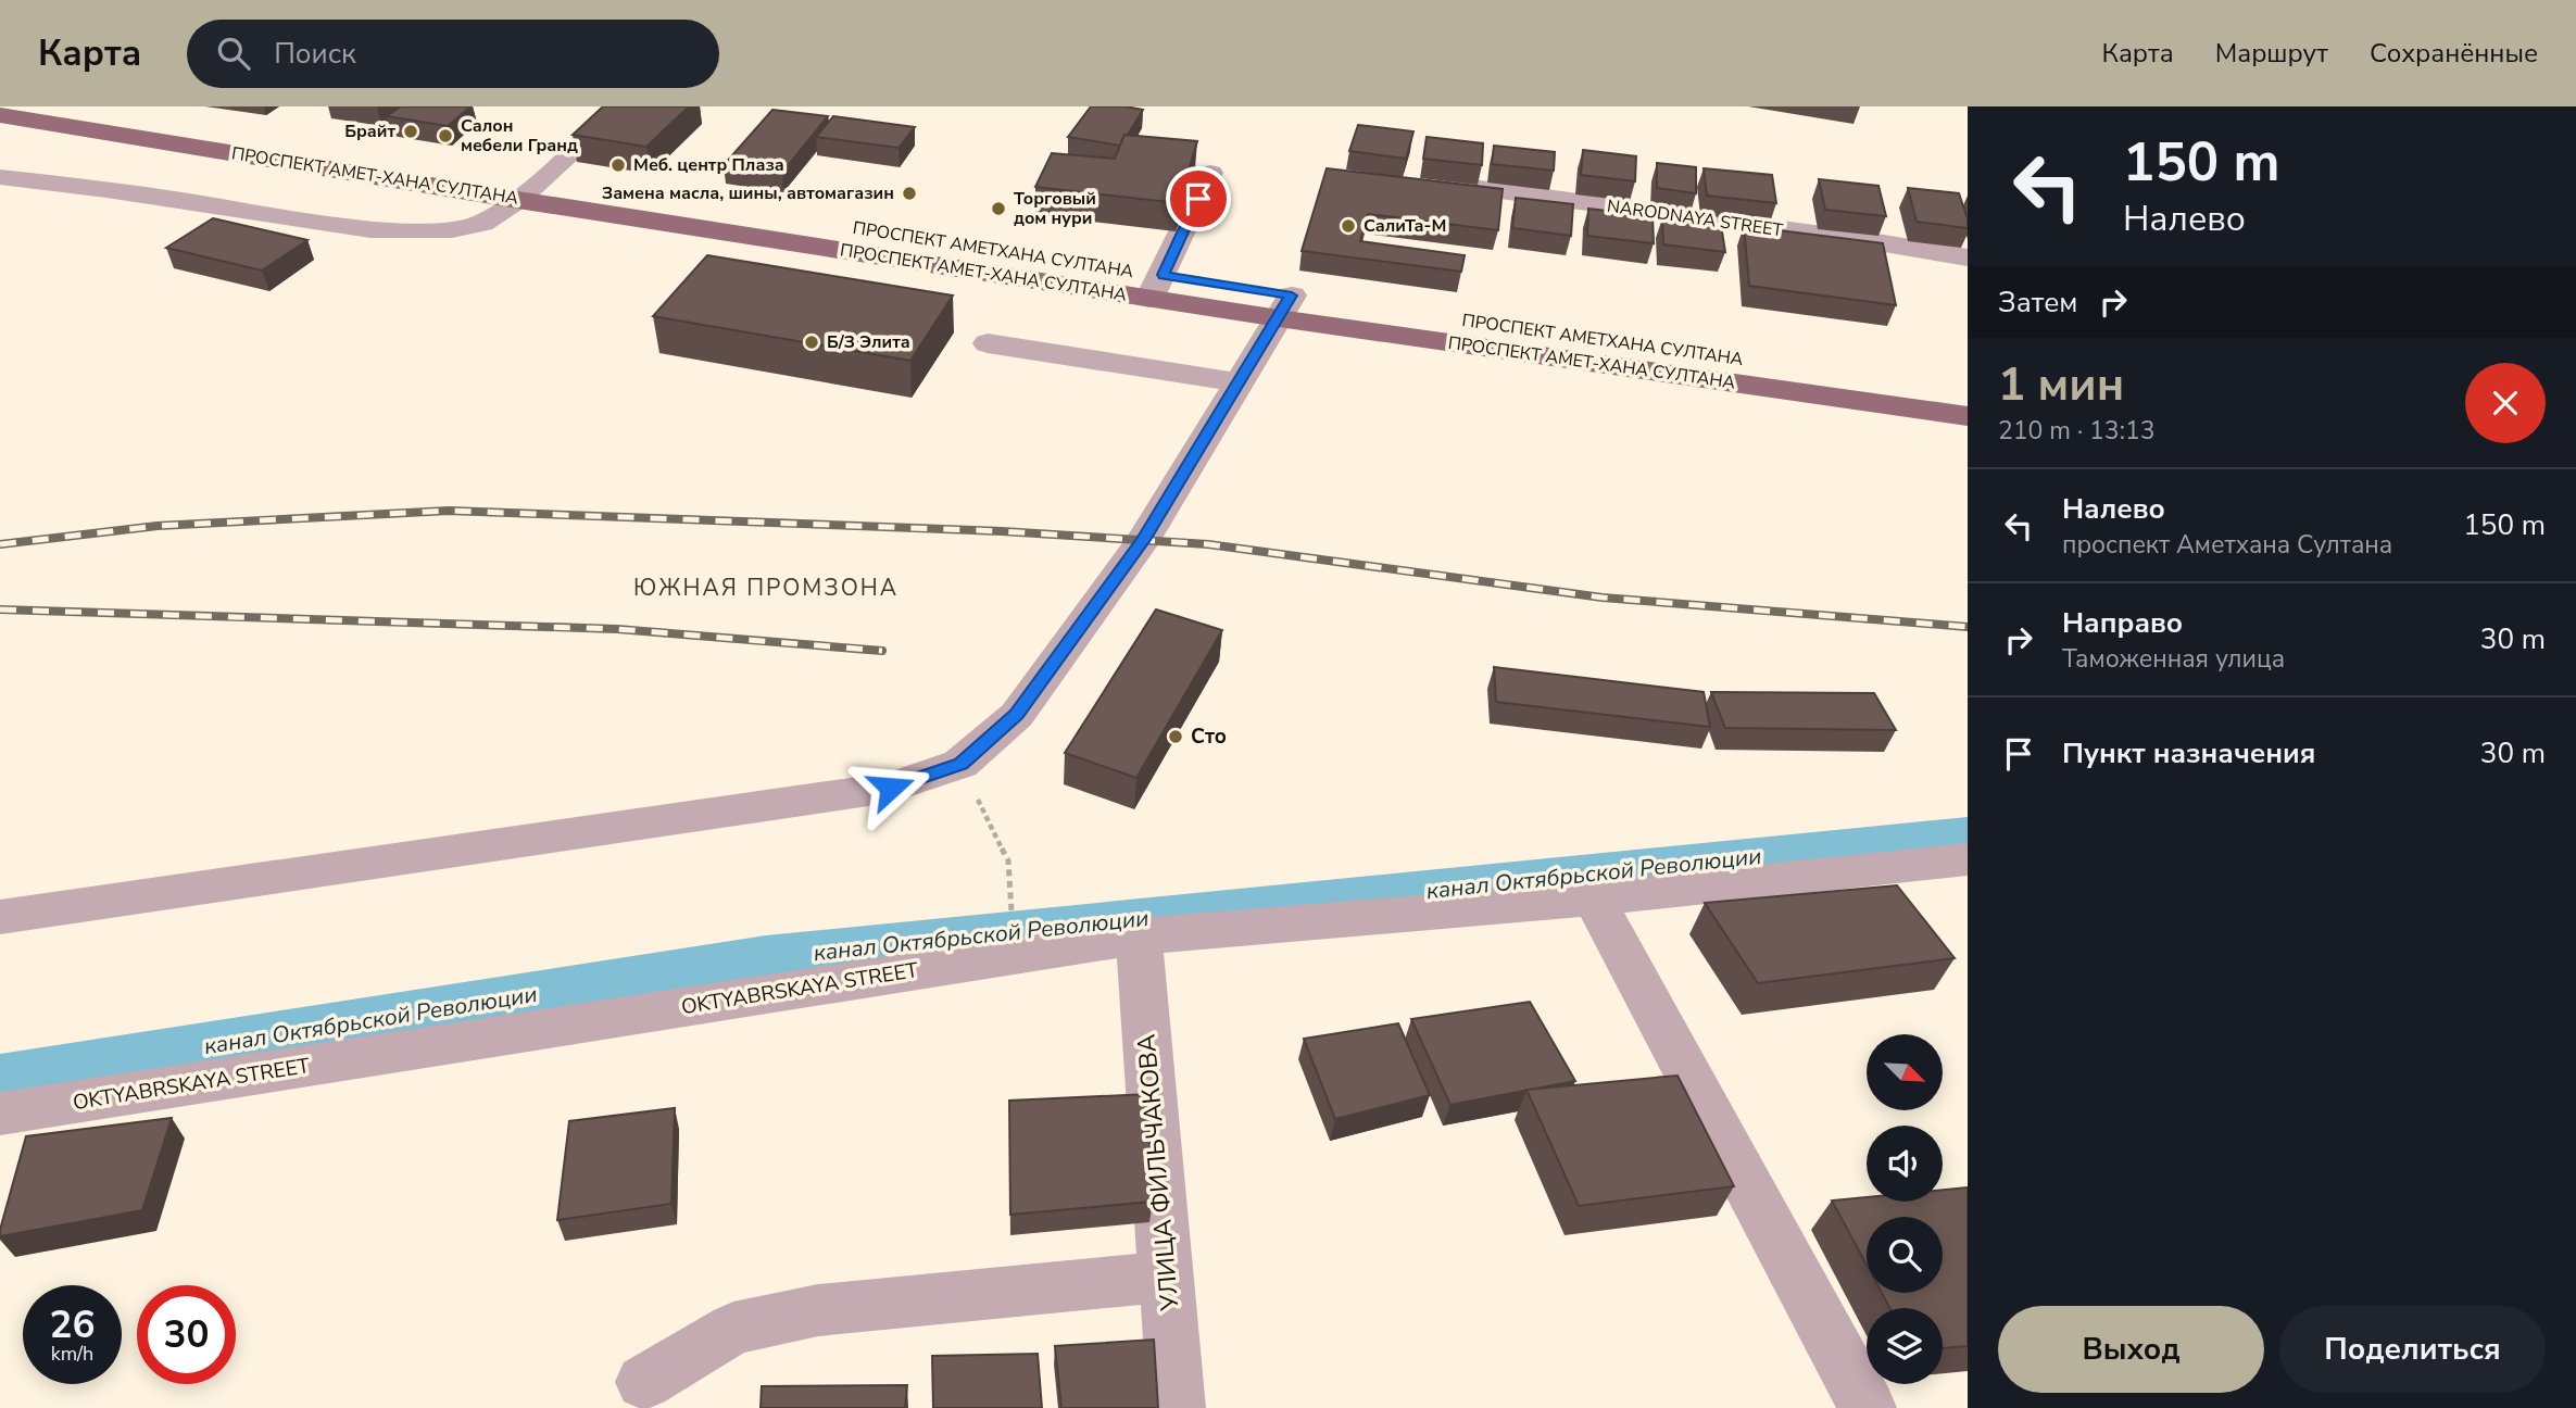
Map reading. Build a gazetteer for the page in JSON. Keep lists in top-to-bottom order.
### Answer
{
  "streets": {
    "main road": ["ПРОСПЕКТ АМЕТ-ХАНА СУЛТАНА", "ПРОСПЕКТ АМЕТХАНА СУЛТАНА"],
    "street": ["NARODNAYA STREET", "OKTYABRSKAYA STREET", "УЛИЦА ФИЛЬЧАКОВА"]
  },
  "crossings": [
    ["ПРОСПЕКТ АМЕТ-ХАНА СУЛТАНА", "ПРОСПЕКТ АМЕТХАНА СУЛТАНА"],
    ["OKTYABRSKAYA STREET", "УЛИЦА ФИЛЬЧАКОВА"]
  ],
  "districts": ["ЮЖНАЯ ПРОМЗОНА"],
  "water": ["канал Октябрьской Революции"],
  "places": [
    "Брайт",
    "Салон мебели Гранд",
    "Меб. центр Плаза",
    "Замена масла, шины, автомагазин",
    "Торговый дом нури",
    "СалиТа-М",
    "Б/З Элита",
    "Сто"
  ],
  "north": "bottom right",
  "page": {
    "header": "Карта",
    "search": "Поиск",
    "nav": ["Карта", "Маршрут", "Сохранённые"],
    "turn": ["150 m", "Налево"],
    "then": "Затем",
    "heading": ["1 мин", "210 m · 13:13"],
    "list": [
      {
        "name": "Налево",
        "note": "проспект Аметхана Султана",
        "value": "150 m"
      },
      {
        "name": "Направо",
        "note": "Таможенная улица",
        "value": "30 m"
      },
      {
        "name": "Пункт назначения",
        "value": "30 m"
      }
    ],
    "speed": "26 km/h",
    "limit": "30",
    "buttons": ["Выход", "Поделиться"]
  }
}
